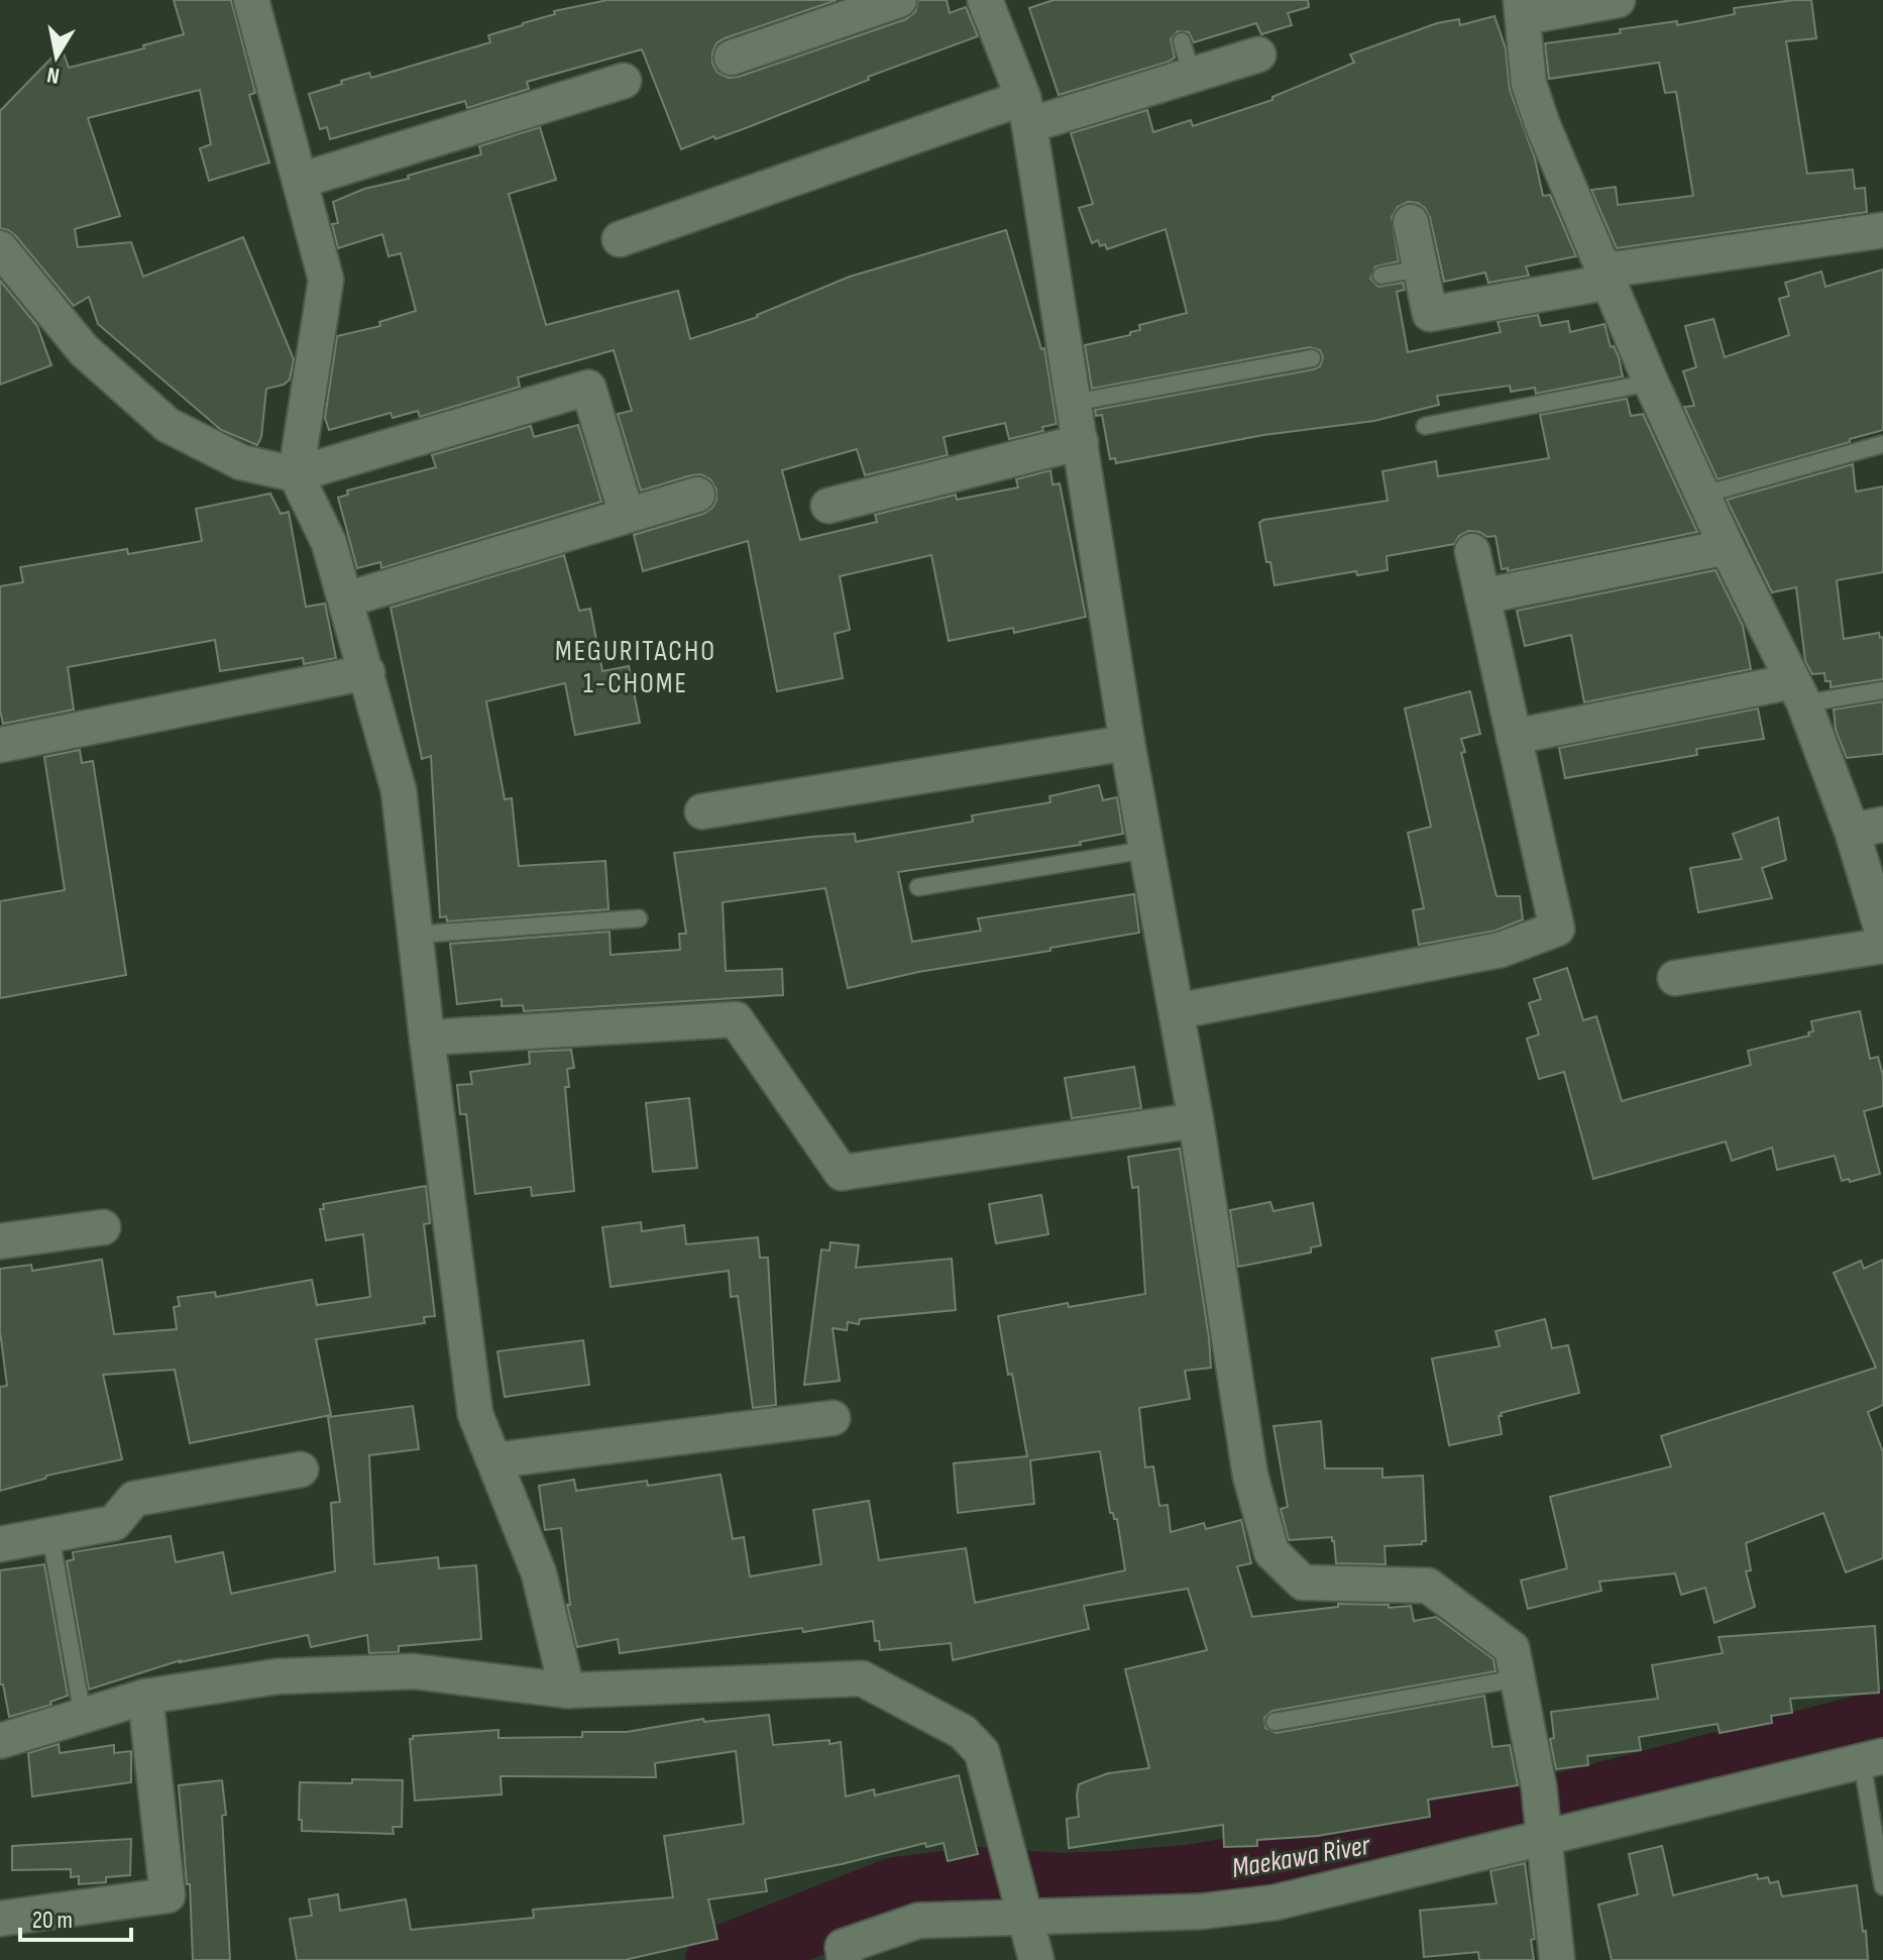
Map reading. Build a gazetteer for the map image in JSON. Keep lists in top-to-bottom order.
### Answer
{
  "districts": ["MEGURITACHO 1-CHOME"],
  "water": ["Maekawa River"],
  "scale_bar": "20 m",
  "north": "bottom"
}
